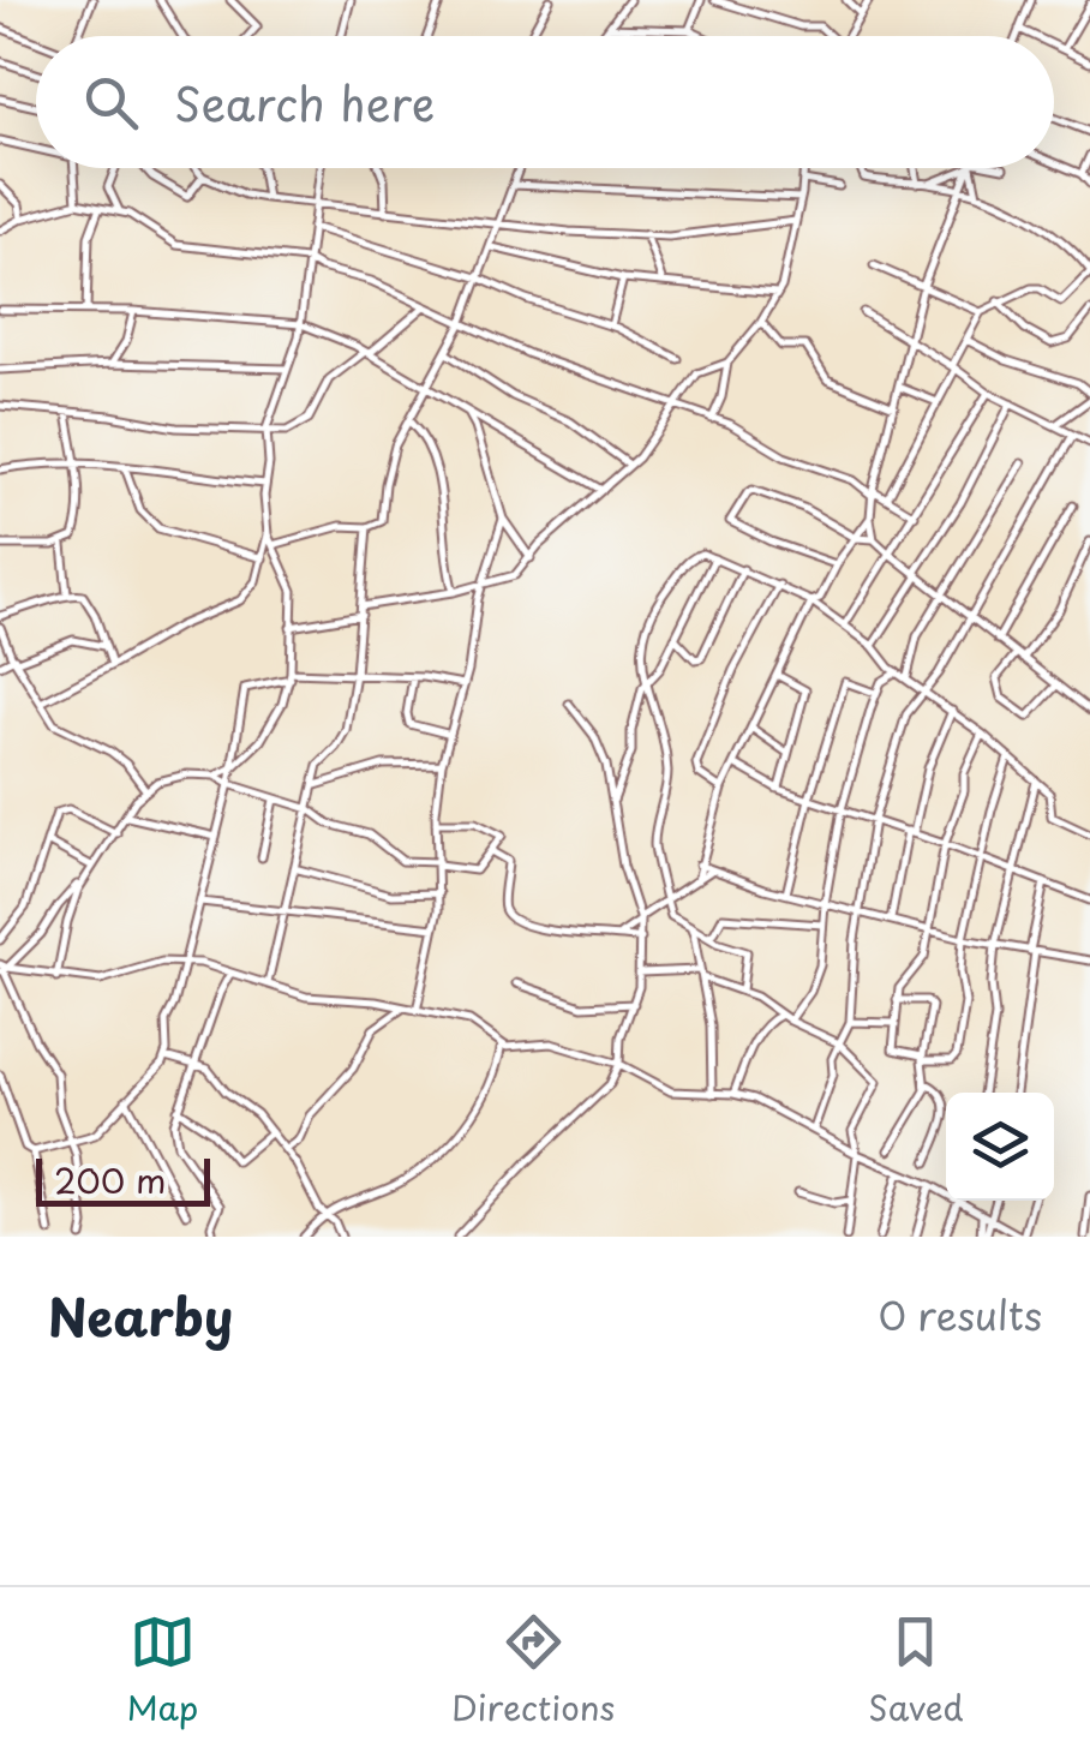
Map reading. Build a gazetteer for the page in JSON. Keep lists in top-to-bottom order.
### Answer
{
  "scale_bar": "200 m",
  "page": {
    "search": "Search here",
    "scale": "200 m",
    "heading": ["Nearby", "0 results"],
    "nav": ["Map", "Directions", "Saved"]
  }
}
